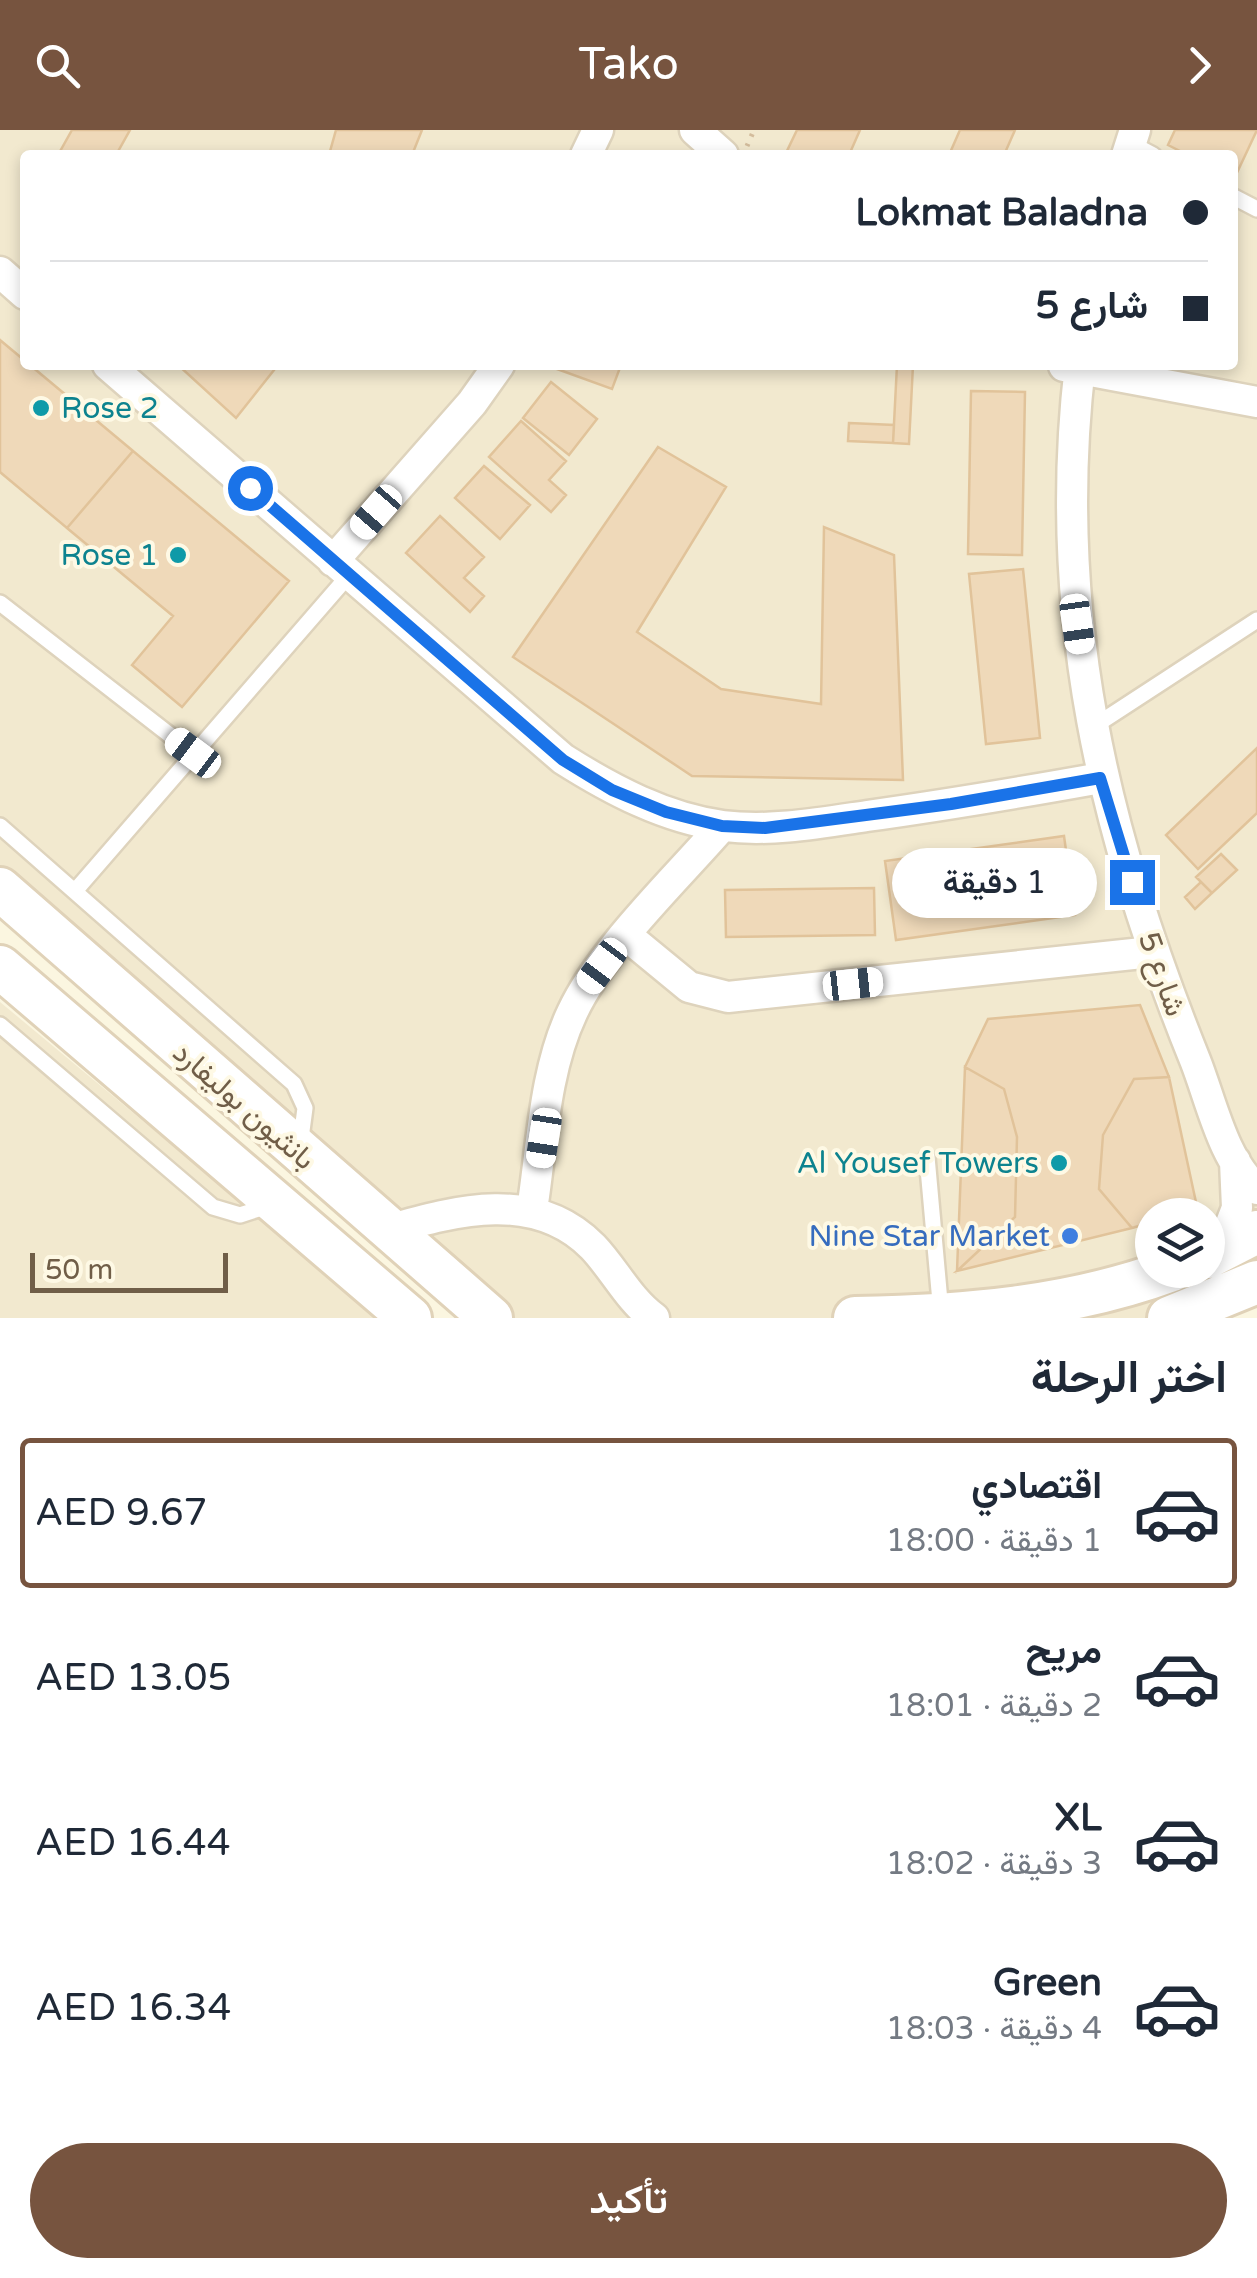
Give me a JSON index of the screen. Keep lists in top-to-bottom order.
{
  "streets": {
    "street": ["شارع 5", "بانثيون بوليفارد"]
  },
  "places": [
    "Rose 2",
    "Rose 1",
    "Al Yousef Towers",
    "Nine Star Market"
  ],
  "scale_bar": "50 m",
  "page": {
    "header": "Tako",
    "banner": ["Lokmat Baladna", "شارع 5"],
    "bubble": "1 دقيقة",
    "scale": "50 m",
    "heading": "اختر الرحلة",
    "list": [
      {
        "name": "اقتصادي",
        "note": "1 دقيقة · 18:00",
        "value": "AED 9.67"
      },
      {
        "name": "مريح",
        "note": "2 دقيقة · 18:01",
        "value": "AED 13.05"
      },
      {
        "name": "XL",
        "note": "3 دقيقة · 18:02",
        "value": "AED 16.44"
      },
      {
        "name": "Green",
        "note": "4 دقيقة · 18:03",
        "value": "AED 16.34"
      }
    ],
    "buttons": "تأكيد"
  }
}
